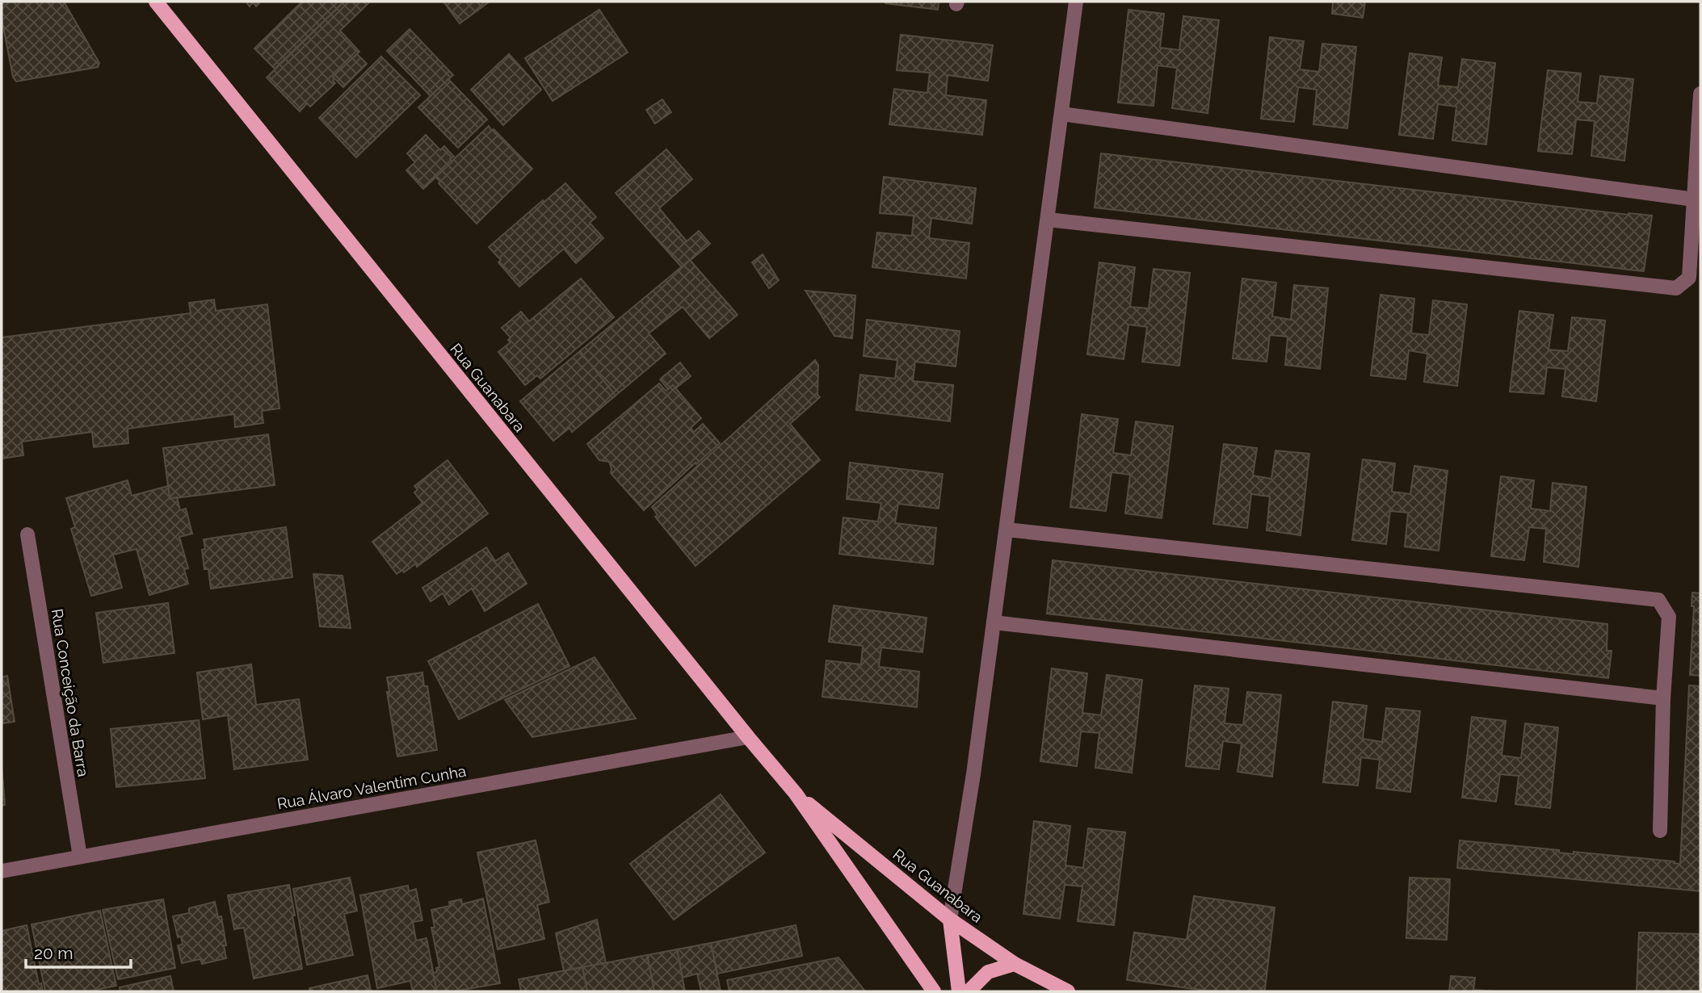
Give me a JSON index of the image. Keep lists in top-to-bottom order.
{
  "streets": {
    "main road": ["Rua Guanabara"],
    "street": ["Rua Conceição da Barra", "Rua Álvaro Valentim Cunha"]
  },
  "crossings": [
    ["Rua Guanabara", "Rua Álvaro Valentim Cunha"],
    ["Rua Conceição da Barra", "Rua Álvaro Valentim Cunha"]
  ],
  "scale_bar": "20 m"
}
